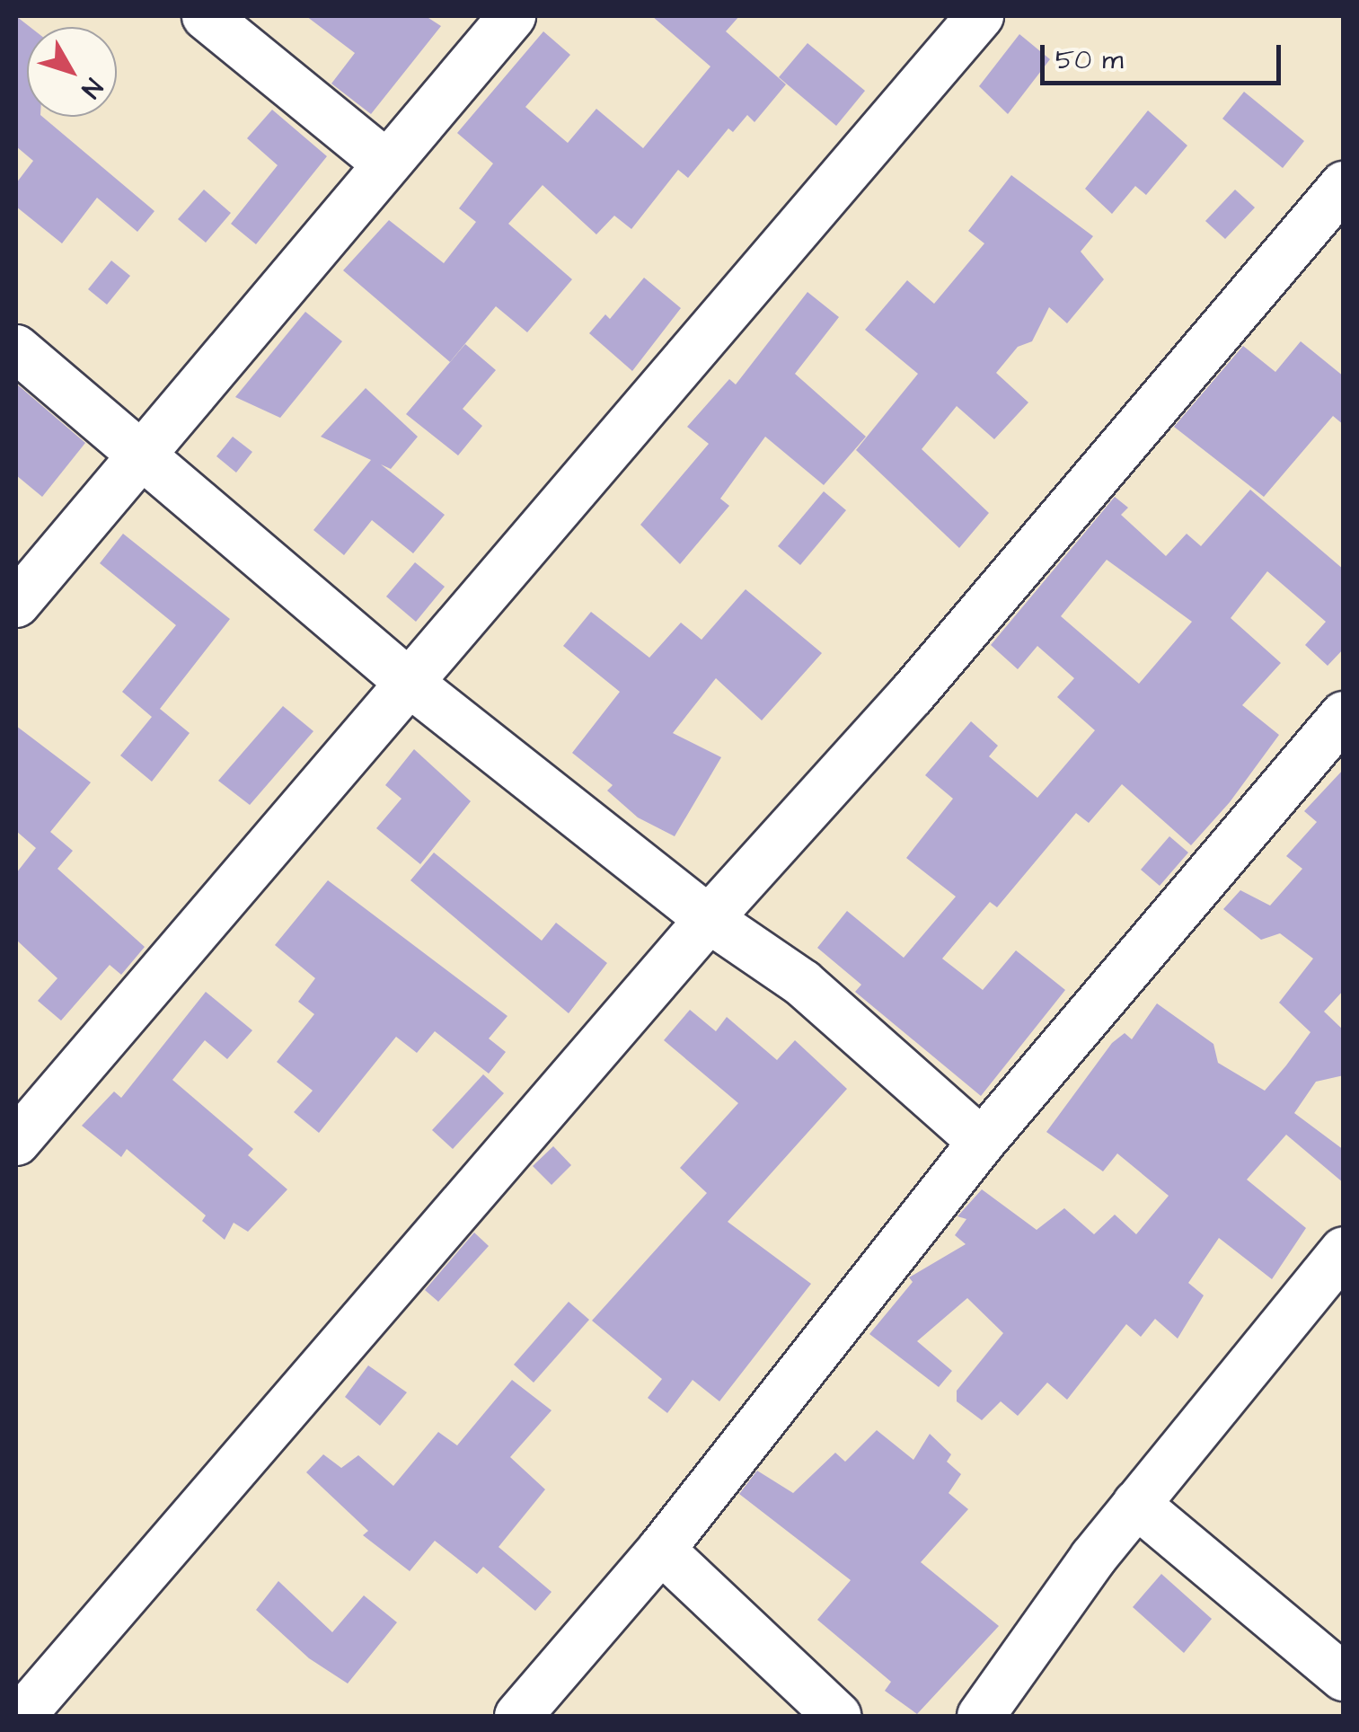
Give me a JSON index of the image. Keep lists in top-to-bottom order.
{
  "scale_bar": "50 m",
  "north": "bottom right"
}
